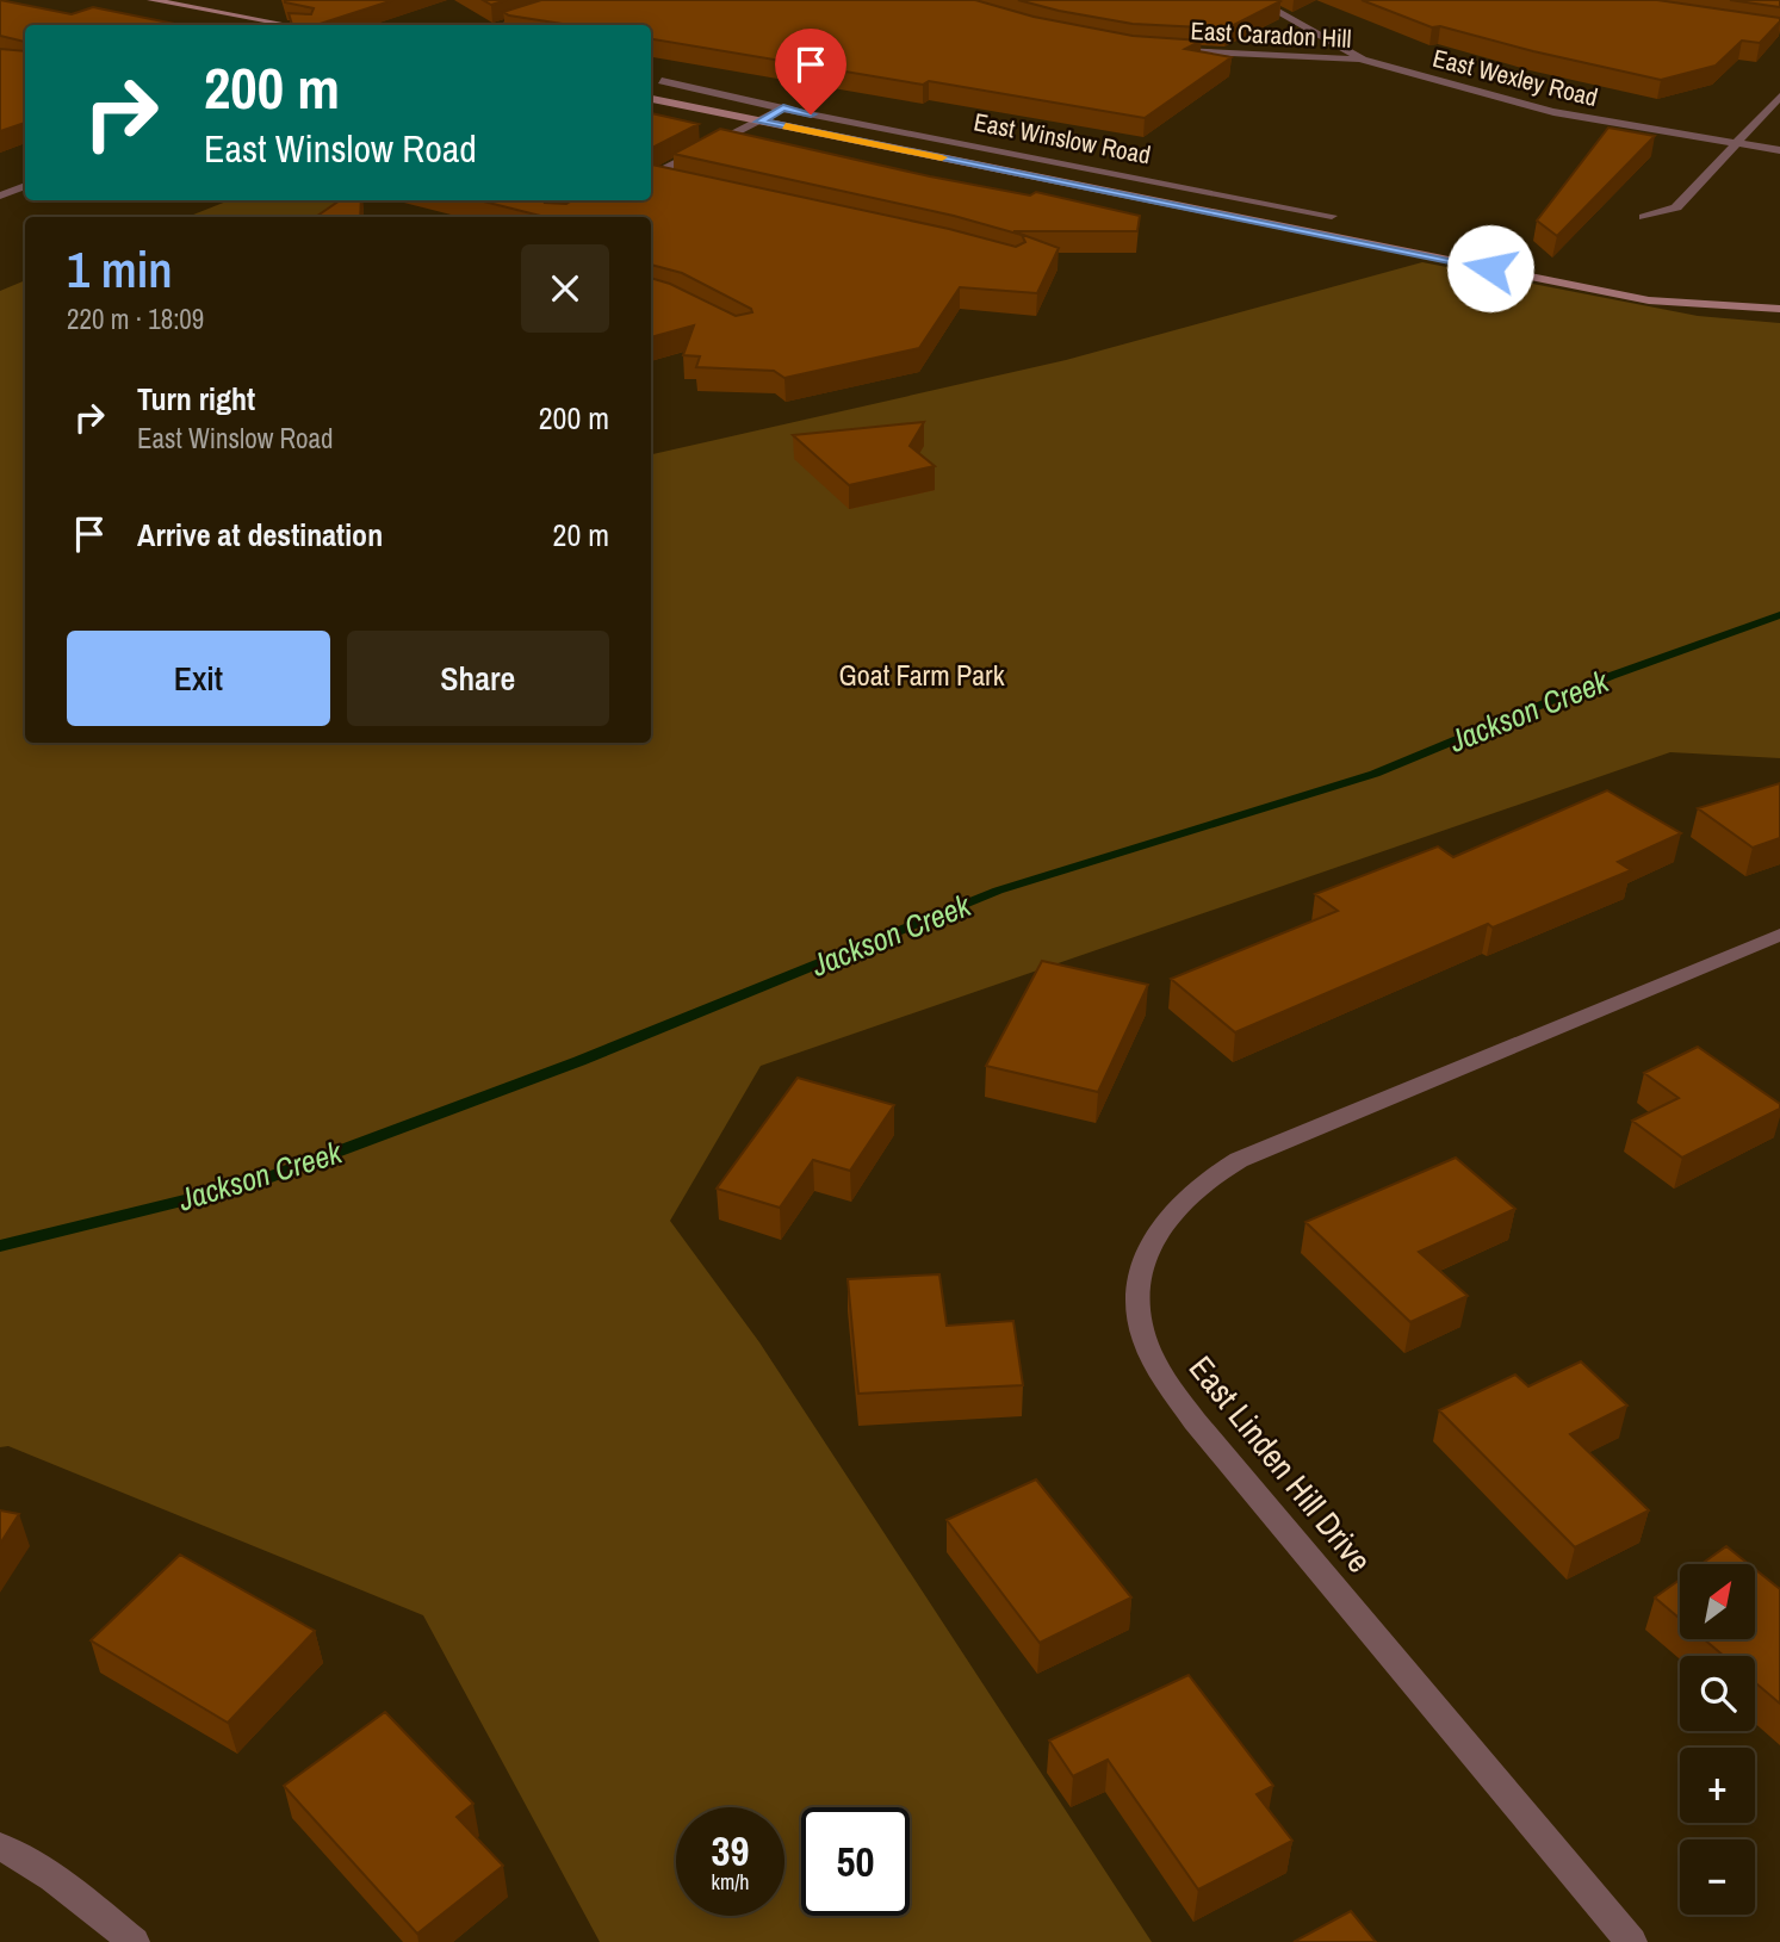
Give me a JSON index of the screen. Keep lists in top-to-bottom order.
{
  "streets": {
    "main road": ["East Winslow Road"],
    "street": ["East Caradon Hill", "East Wexley Road", "East Linden Hill Drive"]
  },
  "crossings": [
    ["East Caradon Hill", "East Wexley Road"]
  ],
  "water": ["Jackson Creek"],
  "parks": ["Goat Farm Park"],
  "north": "top right",
  "page": {
    "turn": ["200 m", "East Winslow Road"],
    "heading": ["1 min", "220 m · 18:09"],
    "list": [
      {
        "name": "Turn right",
        "note": "East Winslow Road",
        "value": "200 m"
      },
      {
        "name": "Arrive at destination",
        "value": "20 m"
      }
    ],
    "buttons": ["Exit", "Share"],
    "map_buttons": ["+", "−"],
    "speed": "39 km/h",
    "limit": "50"
  }
}
